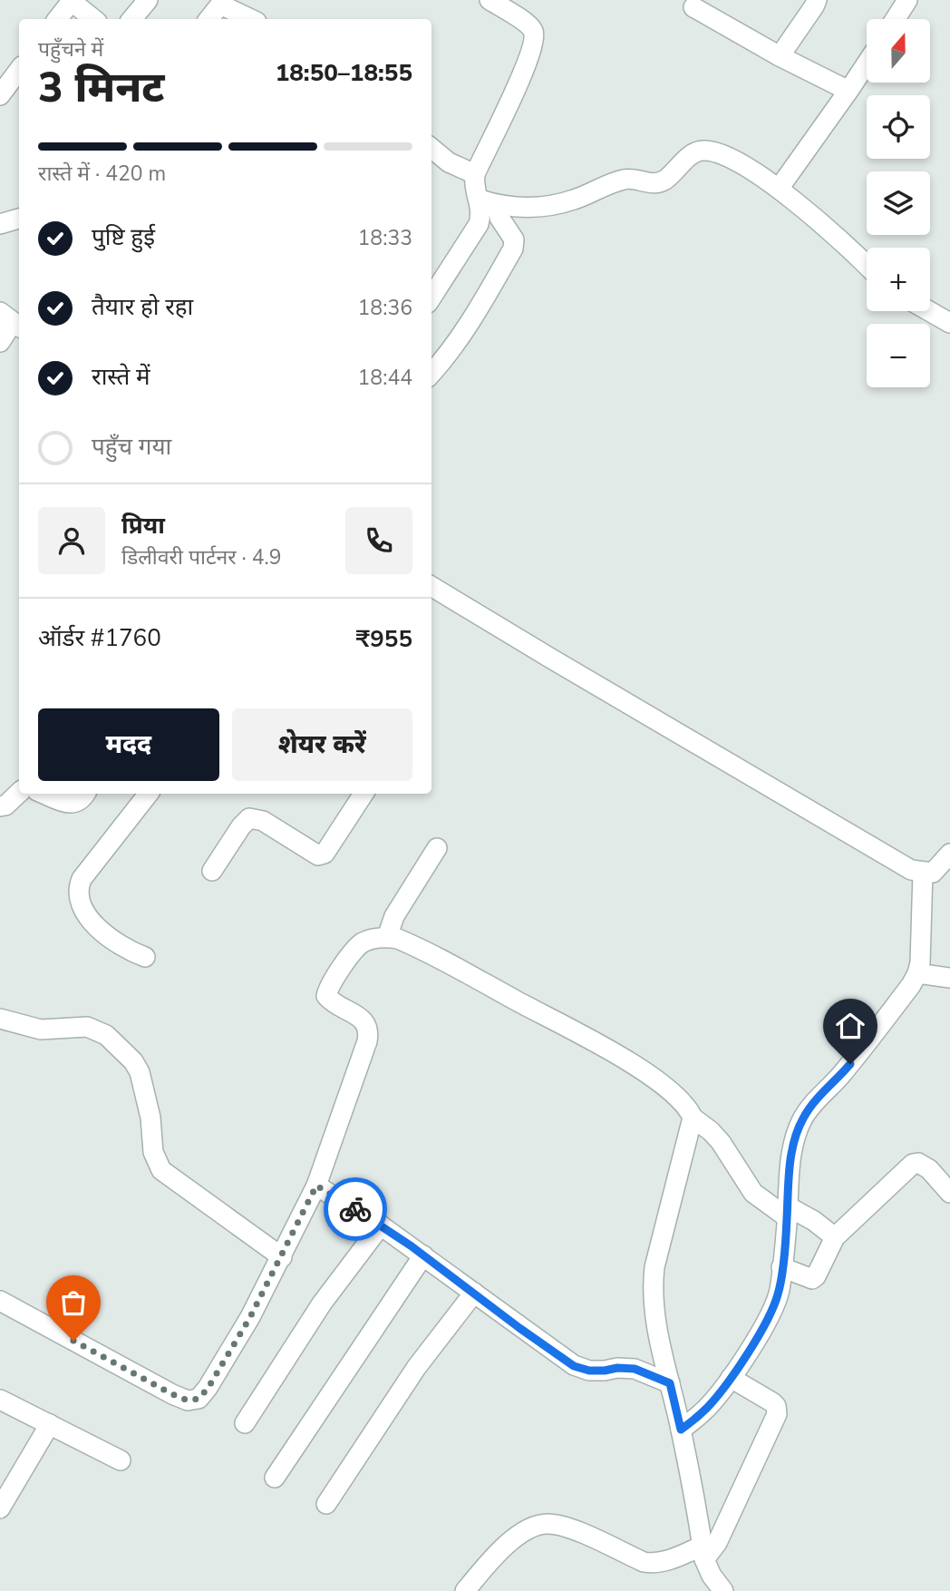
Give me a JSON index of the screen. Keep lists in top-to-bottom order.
{
  "north": "top",
  "page": {
    "map_buttons": ["+", "−"],
    "heading": ["3 मिनट", "पहुँचने में", "18:50–18:55"],
    "panel": [
      "प्रिया",
      "डिलीवरी पार्टनर · 4.9",
      "ऑर्डर #1760",
      "₹955"
    ],
    "bar": "रास्ते में · 420 m",
    "list": [
      ["पुष्टि हुई", "18:33"],
      ["तैयार हो रहा", "18:36"],
      ["रास्ते में", "18:44"],
      "पहुँच गया"
    ],
    "buttons": ["मदद", "शेयर करें"]
  }
}
